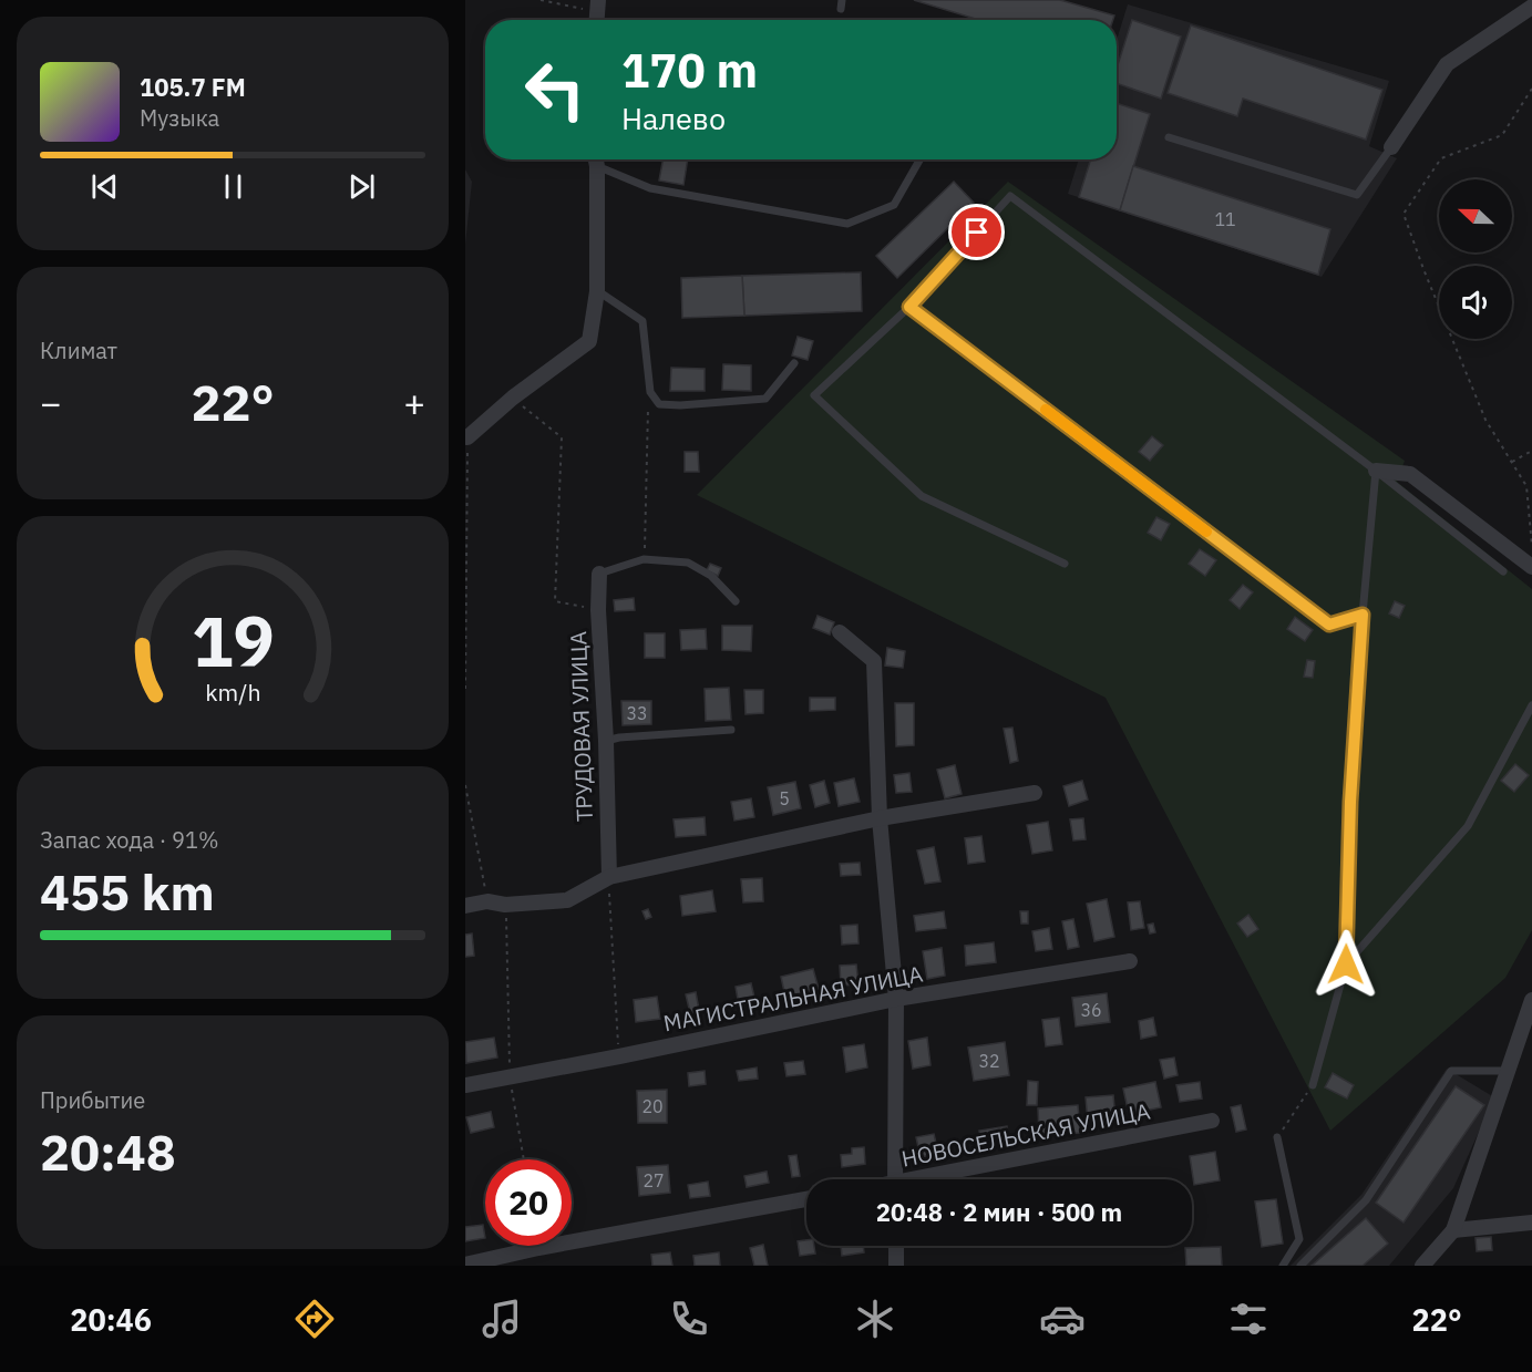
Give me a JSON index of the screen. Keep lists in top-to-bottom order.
{
  "streets": {
    "street": ["ТРУДОВАЯ УЛИЦА", "МАГИСТРАЛЬНАЯ УЛИЦА", "НОВОСЕЛЬСКАЯ УЛИЦА"]
  },
  "house_numbers": [
    "11",
    "33",
    "5",
    "36",
    "32",
    "20",
    "27"
  ],
  "north": "left",
  "page": {
    "turn": ["170 m", "Налево"],
    "song": ["105.7 FM", "Музыка"],
    "tile": [
      "Климат",
      ["Запас хода · 91%", "455 km"],
      ["Прибытие", "20:48"]
    ],
    "heat": ["−", "22°", "+"],
    "limit": "20",
    "trip": "20:48 · 2 мин · 500 m",
    "tabs": ["20:46", "22°"],
    "gauge": ["19", "km/h"]
  }
}
